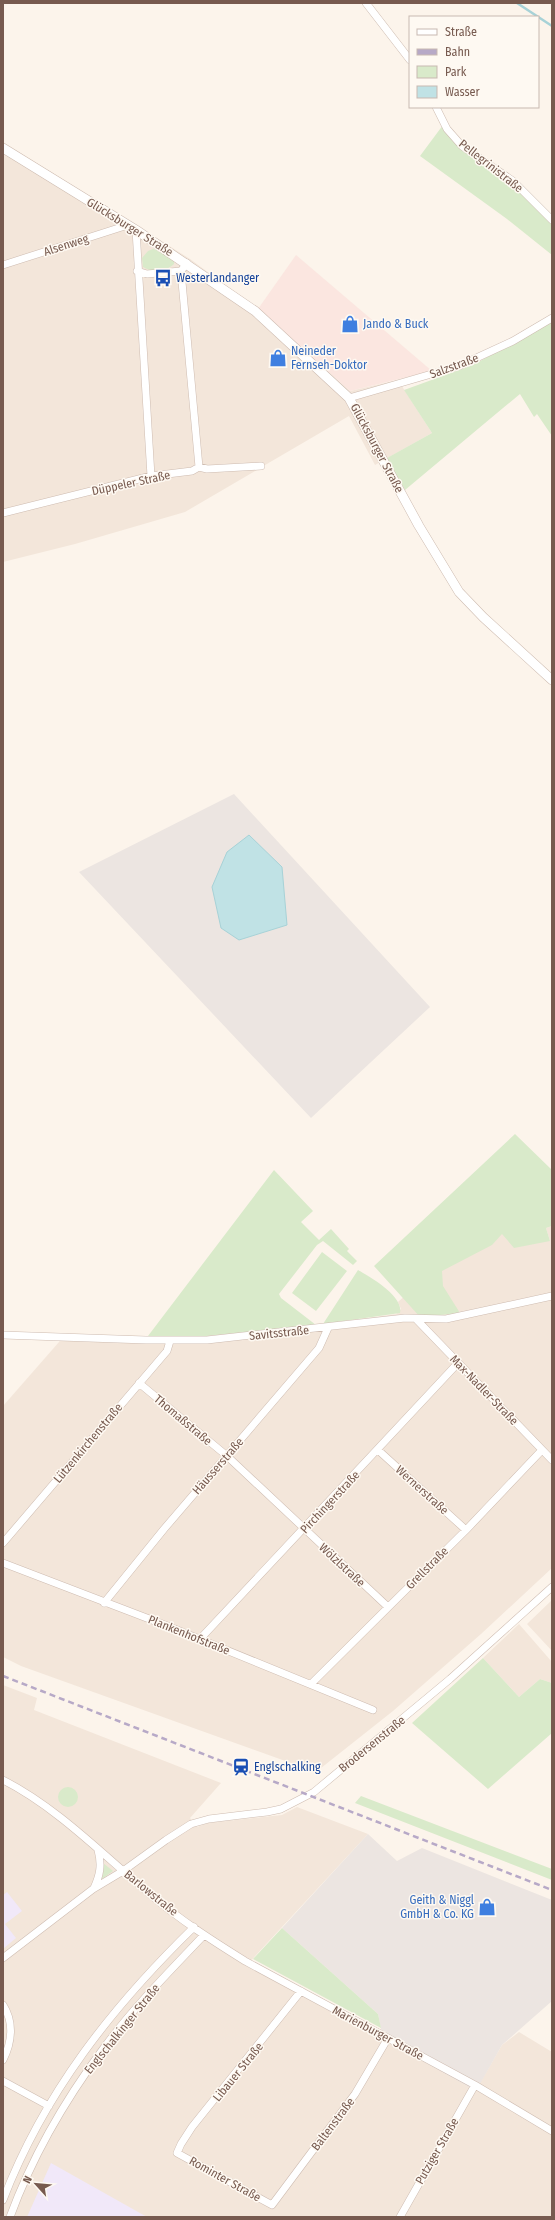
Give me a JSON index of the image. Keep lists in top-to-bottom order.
{
  "streets": {
    "street": [
      "Pellegrinistraße",
      "Glücksburger Straße",
      "Alsenweg",
      "Salzstraße",
      "Düppeler Straße",
      "Savitsstraße",
      "Max-Nadler-Straße",
      "Thomaßstraße",
      "Lützenkirchenstraße",
      "Häusserstraße",
      "Wernerstraße",
      "Pirchingerstraße",
      "Wölzlstraße",
      "Grellstraße",
      "Plankenhofstraße",
      "Brodersenstraße",
      "Barlowstraße",
      "Englschalkinger Straße",
      "Marienburger Straße",
      "Libauer Straße",
      "Baltenstraße",
      "Putziger Straße",
      "Rominter Straße"
    ]
  },
  "crossings": [
    ["Glücksburger Straße", "Alsenweg"],
    ["Glücksburger Straße", "Salzstraße"],
    ["Savitsstraße", "Max-Nadler-Straße"],
    ["Savitsstraße", "Lützenkirchenstraße"],
    ["Savitsstraße", "Häusserstraße"],
    ["Max-Nadler-Straße", "Pirchingerstraße"],
    ["Max-Nadler-Straße", "Grellstraße"],
    ["Thomaßstraße", "Lützenkirchenstraße"],
    ["Thomaßstraße", "Häusserstraße"],
    ["Thomaßstraße", "Wölzlstraße"],
    ["Häusserstraße", "Wölzlstraße"],
    ["Häusserstraße", "Plankenhofstraße"],
    ["Wernerstraße", "Pirchingerstraße"],
    ["Wernerstraße", "Grellstraße"],
    ["Pirchingerstraße", "Wölzlstraße"],
    ["Pirchingerstraße", "Plankenhofstraße"],
    ["Wölzlstraße", "Grellstraße"],
    ["Grellstraße", "Plankenhofstraße"],
    ["Brodersenstraße", "Barlowstraße"],
    ["Barlowstraße", "Englschalkinger Straße"],
    ["Barlowstraße", "Marienburger Straße"],
    ["Englschalkinger Straße", "Marienburger Straße"],
    ["Marienburger Straße", "Libauer Straße"],
    ["Marienburger Straße", "Baltenstraße"],
    ["Marienburger Straße", "Putziger Straße"],
    ["Libauer Straße", "Rominter Straße"],
    ["Baltenstraße", "Rominter Straße"]
  ],
  "places": {
    "bus stop": ["Westerlandanger"],
    "shop": ["Jando & Buck", "Neineder Fernseh-Doktor", "Geith & Niggl GmbH & Co. KG"],
    "station": ["Englschalking"]
  },
  "legend": [
    "Straße",
    "Bahn",
    "Park",
    "Wasser"
  ],
  "north": "top left"
}
